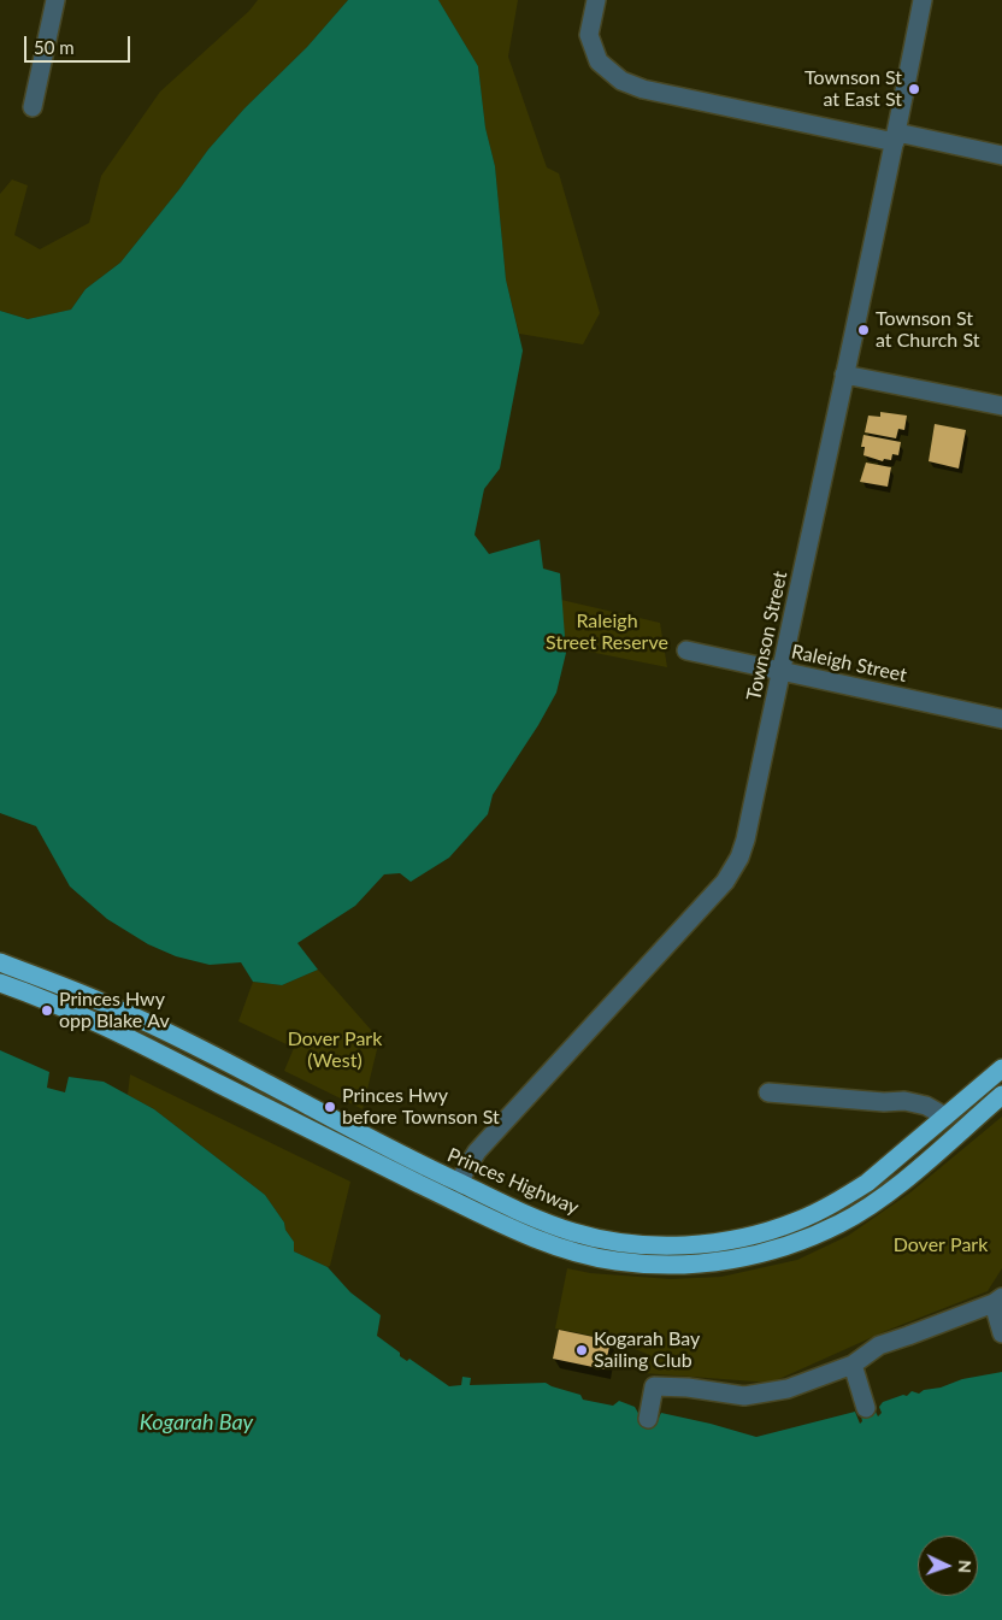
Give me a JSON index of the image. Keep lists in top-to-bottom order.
{
  "streets": {
    "highway": ["Princes Highway"],
    "street": ["Townson Street", "Raleigh Street"]
  },
  "crossings": [
    ["Townson Street", "Raleigh Street"],
    ["Townson Street", "Princes Highway"]
  ],
  "water": ["Kogarah Bay"],
  "parks": ["Raleigh Street Reserve", "Dover Park (West)", "Dover Park"],
  "places": [
    "Townson St at East St",
    "Townson St at Church St",
    "Princes Hwy opp Blake Av",
    "Princes Hwy before Townson St",
    "Kogarah Bay Sailing Club"
  ],
  "scale_bar": "50 m",
  "north": "right"
}
